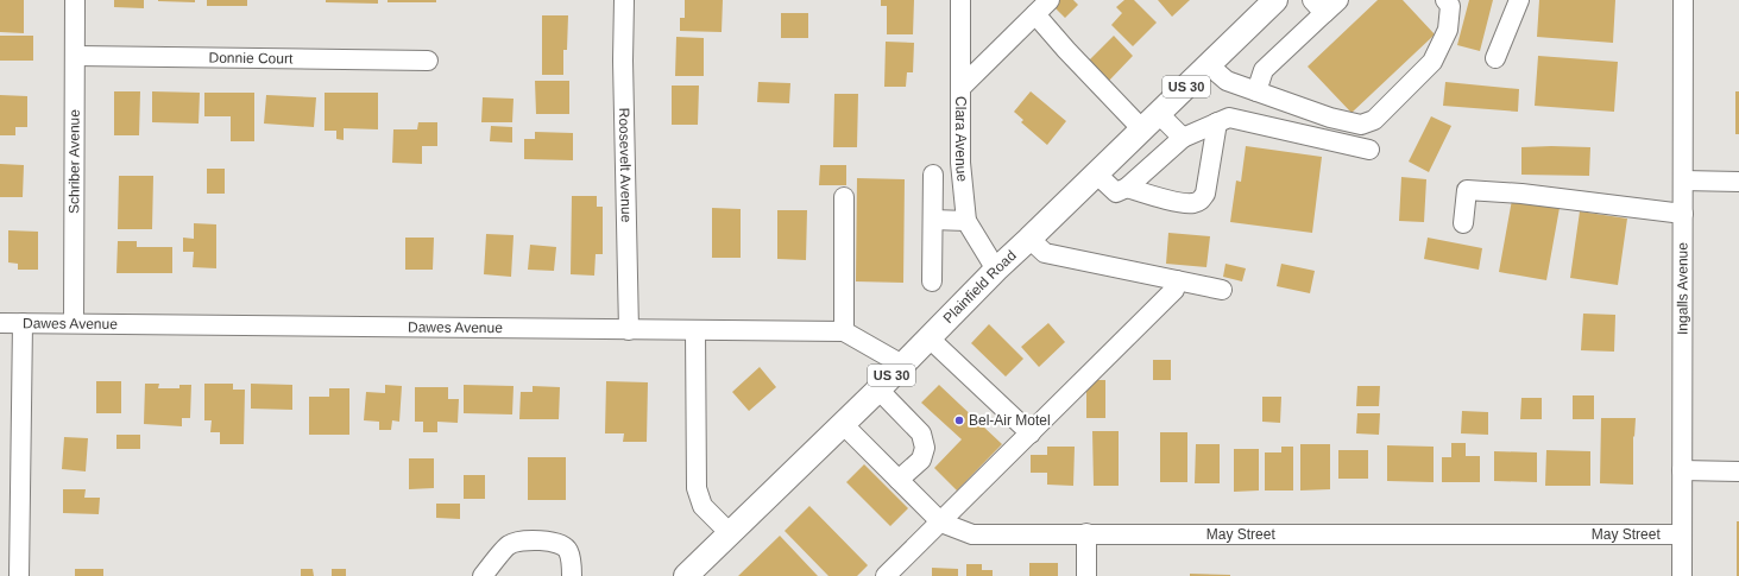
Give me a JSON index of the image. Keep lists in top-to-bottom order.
{
  "streets": {
    "main road": ["US 30", "Plainfield Road"],
    "street": [
      "Donnie Court",
      "Clara Avenue",
      "Schriber Avenue",
      "Roosevelt Avenue",
      "Ingalls Avenue",
      "Dawes Avenue",
      "May Street"
    ]
  },
  "crossings": [
    ["Donnie Court", "Schriber Avenue"],
    ["Clara Avenue", "Plainfield Road"],
    ["Schriber Avenue", "Dawes Avenue"],
    ["Roosevelt Avenue", "Dawes Avenue"],
    ["Plainfield Road", "May Street"],
    ["Ingalls Avenue", "May Street"]
  ],
  "places": ["Bel-Air Motel"]
}
